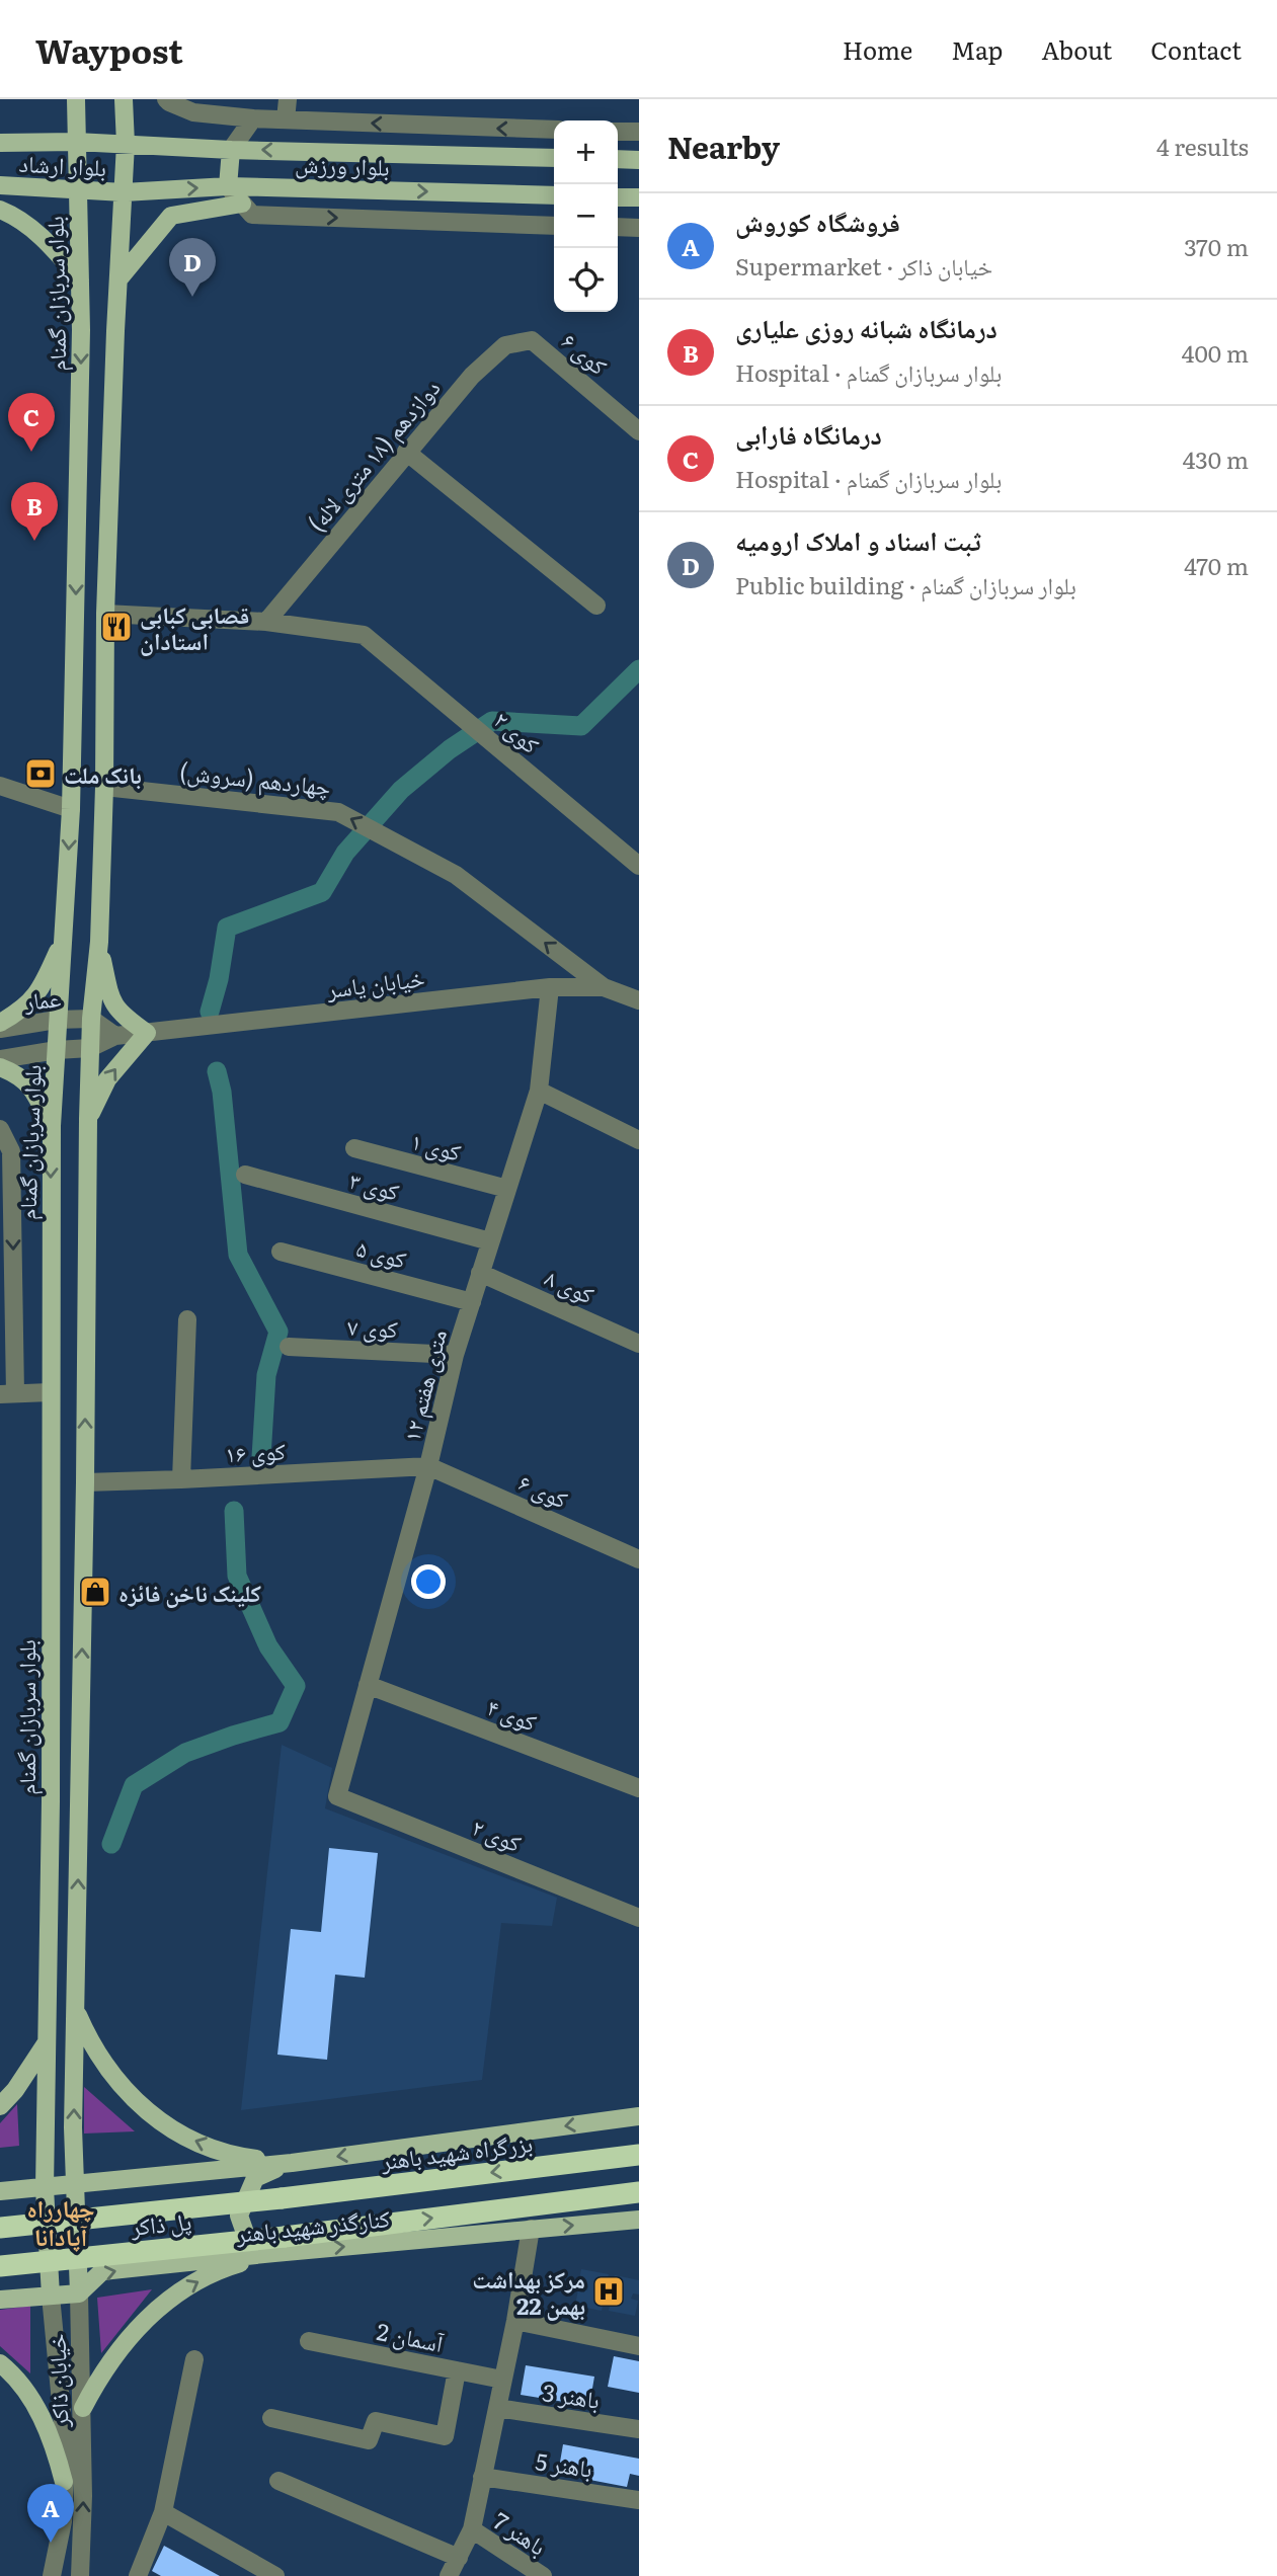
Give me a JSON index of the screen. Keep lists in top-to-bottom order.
{
  "streets": {
    "highway": ["بزرگراه شهید باهنر", "پل ذاکر"],
    "main road": [
      "بلوار ارشاد",
      "بلوار ورزش",
      "بلوار سربازان گمنام",
      "کنارگذر شهید باهنر",
      "خیابان ذاکر"
    ],
    "street": [
      "کوی ۶",
      "دوازدهم (۱۸ متری لاله)",
      "کوی ۲",
      "چهاردهم (سروش)",
      "خیابان یاسر",
      "عمار",
      "کوی ۱",
      "کوی ۳",
      "کوی ۵",
      "کوی ۸",
      "کوی ۷",
      "۱۲ متری هفتم",
      "کوی ۱۶",
      "کوی ۴",
      "آسمان 2",
      "باهنر 3",
      "باهنر 5",
      "باهنر 7"
    ]
  },
  "crossings": [
    ["بلوار ارشاد", "بلوار ورزش"],
    ["بلوار ارشاد", "بلوار سربازان گمنام"],
    ["بلوار سربازان گمنام", "عمار"],
    ["بلوار سربازان گمنام", "خیابان ذاکر"],
    ["کوی ۶", "دوازدهم (۱۸ متری لاله)"],
    ["کوی ۶", "۱۲ متری هفتم"],
    ["کوی ۶", "کوی ۱۶"],
    ["دوازدهم (۱۸ متری لاله)", "کوی ۲"],
    ["کوی ۲", "۱۲ متری هفتم"],
    ["چهاردهم (سروش)", "خیابان یاسر"],
    ["خیابان یاسر", "۱۲ متری هفتم"],
    ["کوی ۱", "۱۲ متری هفتم"],
    ["کوی ۳", "۱۲ متری هفتم"],
    ["کوی ۵", "۱۲ متری هفتم"],
    ["کوی ۸", "۱۲ متری هفتم"],
    ["کوی ۷", "۱۲ متری هفتم"],
    ["۱۲ متری هفتم", "کوی ۱۶"],
    ["۱۲ متری هفتم", "کوی ۴"],
    ["بزرگراه شهید باهنر", "پل ذاکر"],
    ["پل ذاکر", "کنارگذر شهید باهنر"],
    ["کنارگذر شهید باهنر", "خیابان ذاکر"]
  ],
  "one_way": ["چهاردهم (سروش)"],
  "districts": ["چهارراه آپادانا"],
  "places": {
    "restaurant": ["قصابی کبابی استادان"],
    "bank": ["بانک ملت"],
    "shop": ["کلینک ناخن فائزه"],
    "hospital": ["مرکز بهداشت 22 بهمن"]
  },
  "page": {
    "header": "Waypost",
    "nav": [
      "Home",
      "Map",
      "About",
      "Contact"
    ],
    "heading": ["Nearby", "4 results"],
    "map_buttons": ["+", "−"],
    "list": [
      {
        "mark": "A",
        "name": "فروشگاه کوروش",
        "note": "Supermarket · خیابان ذاکر",
        "value": "370 m"
      },
      {
        "mark": "B",
        "name": "درمانگاه شبانه روزی علیاری",
        "note": "Hospital · بلوار سربازان گمنام",
        "value": "400 m"
      },
      {
        "mark": "C",
        "name": "درمانگاه فارابی",
        "note": "Hospital · بلوار سربازان گمنام",
        "value": "430 m"
      },
      {
        "mark": "D",
        "name": "ثبت اسناد و املاک ارومیه",
        "note": "Public building · بلوار سربازان گمنام",
        "value": "470 m"
      }
    ],
    "pins": [
      "D",
      "C",
      "B",
      "A"
    ]
  }
}
